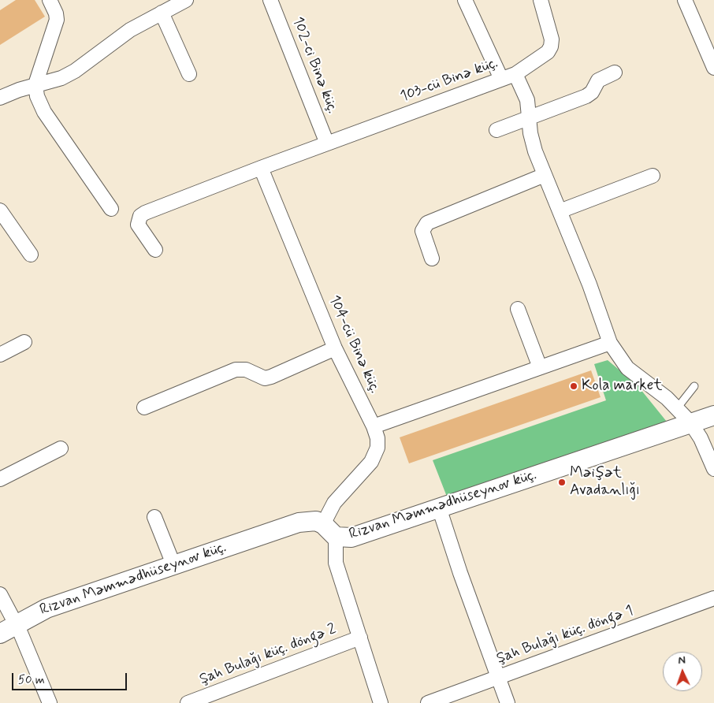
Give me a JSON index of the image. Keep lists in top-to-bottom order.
{
  "streets": {
    "street": [
      "102-ci Binə küç.",
      "103-cü Binə küç.",
      "104-cü Binə küç.",
      "Rizvan Məmmədhüseynov küç.",
      "Şah Bulağı küç. döngə 1",
      "Şah Bulağı küç. döngə 2"
    ]
  },
  "crossings": [
    ["102-ci Binə küç.", "103-cü Binə küç."],
    ["103-cü Binə küç.", "104-cü Binə küç."],
    ["103-cü Binə küç.", "Rizvan Məmmədhüseynov küç."],
    ["104-cü Binə küç.", "Rizvan Məmmədhüseynov küç."],
    ["104-cü Binə küç.", "Şah Bulağı küç. döngə 2"]
  ],
  "places": ["Kola market", "Məişət Avadanlığı"],
  "scale_bar": "50 m",
  "north": "top"
}
